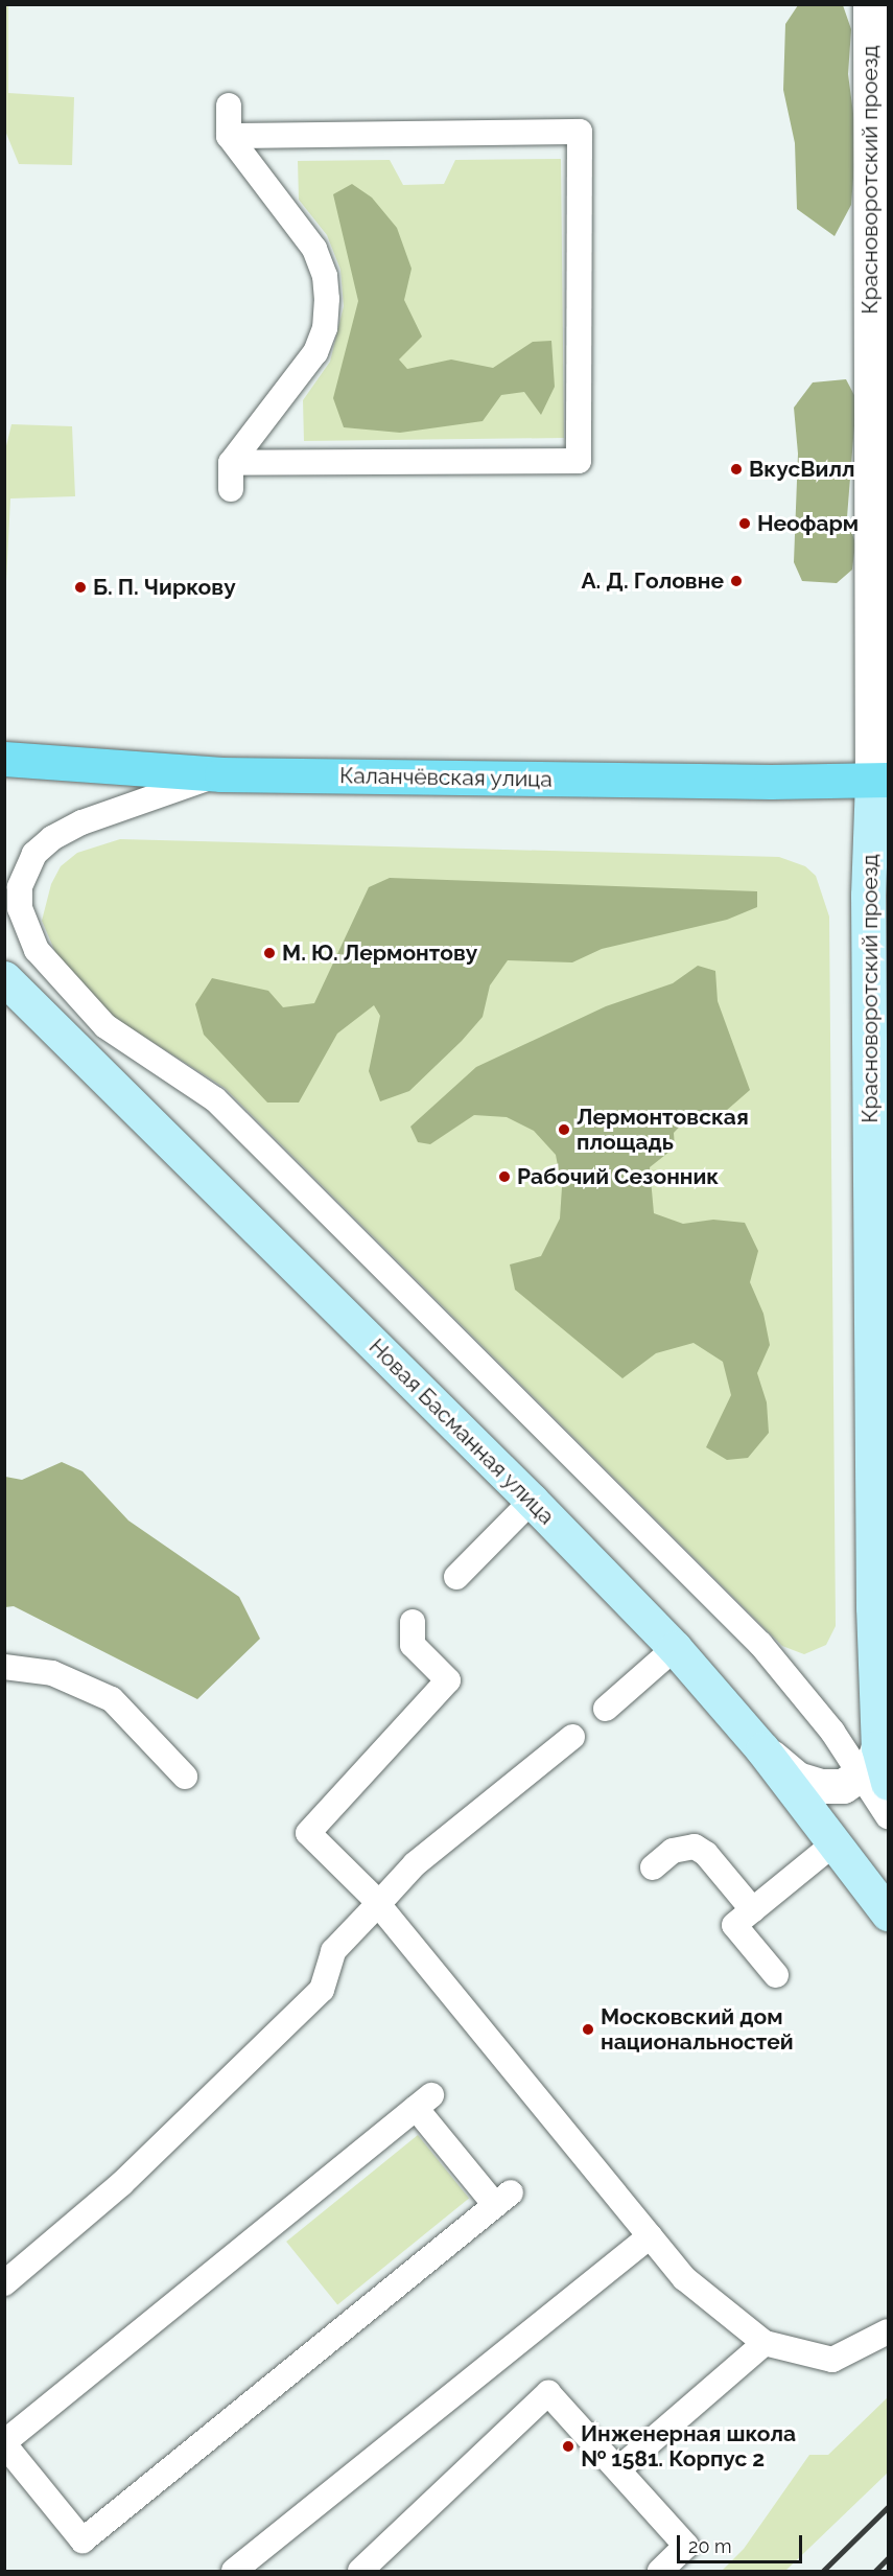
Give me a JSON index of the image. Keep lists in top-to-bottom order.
{
  "streets": {
    "main road": ["Красноворотский проезд", "Каланчёвская улица", "Новая Басманная улица"]
  },
  "crossings": [
    ["Красноворотский проезд", "Каланчёвская улица"]
  ],
  "places": [
    "ВкусВилл",
    "Неофарм",
    "А. Д. Головне",
    "Б. П. Чиркову",
    "М. Ю. Лермонтову",
    "Лермонтовская площадь",
    "Рабочий Сезонник",
    "Московский дом национальностей",
    "Инженерная школа № 1581. Корпус 2"
  ],
  "scale_bar": "20 m"
}
